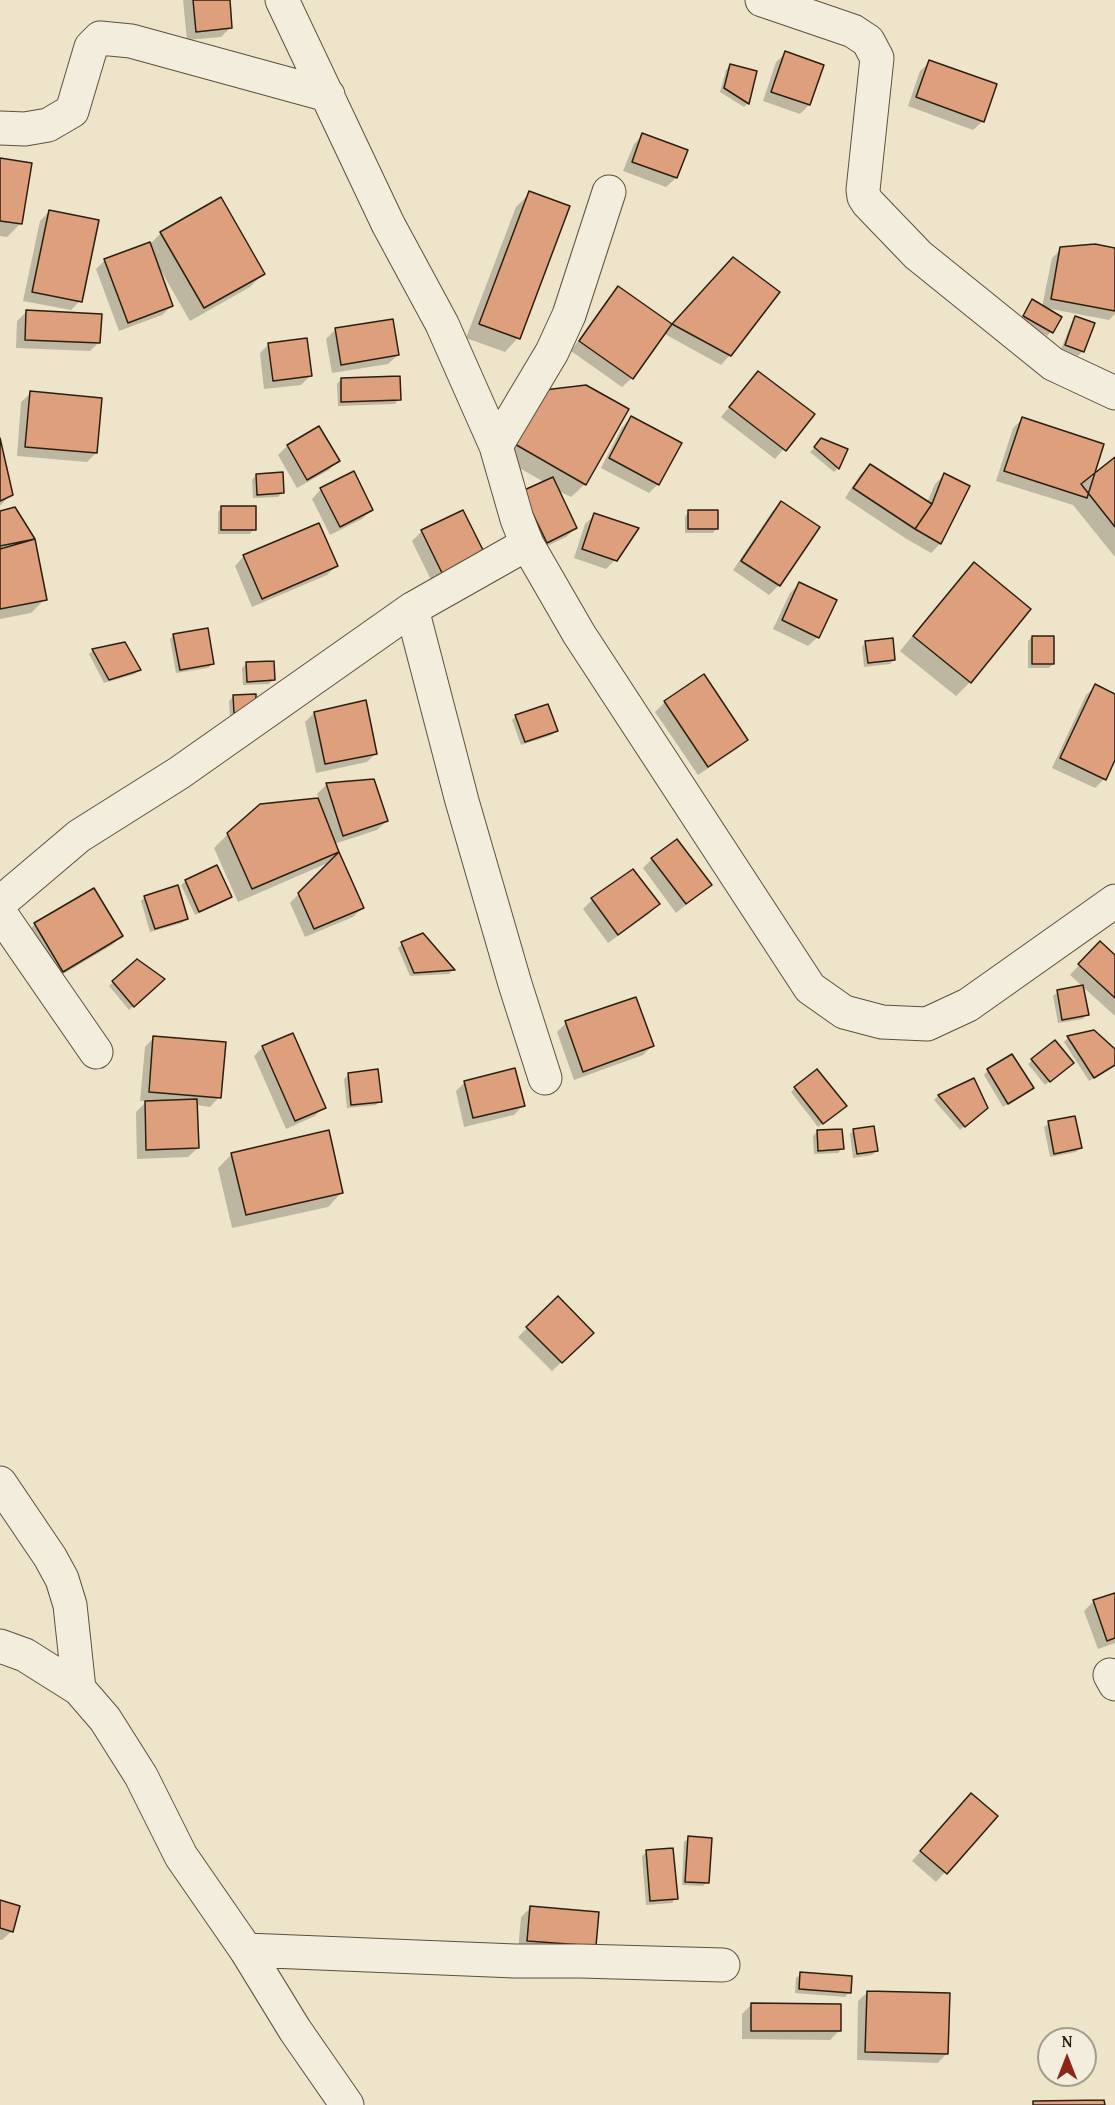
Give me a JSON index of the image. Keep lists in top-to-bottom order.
{
  "north": "top"
}
